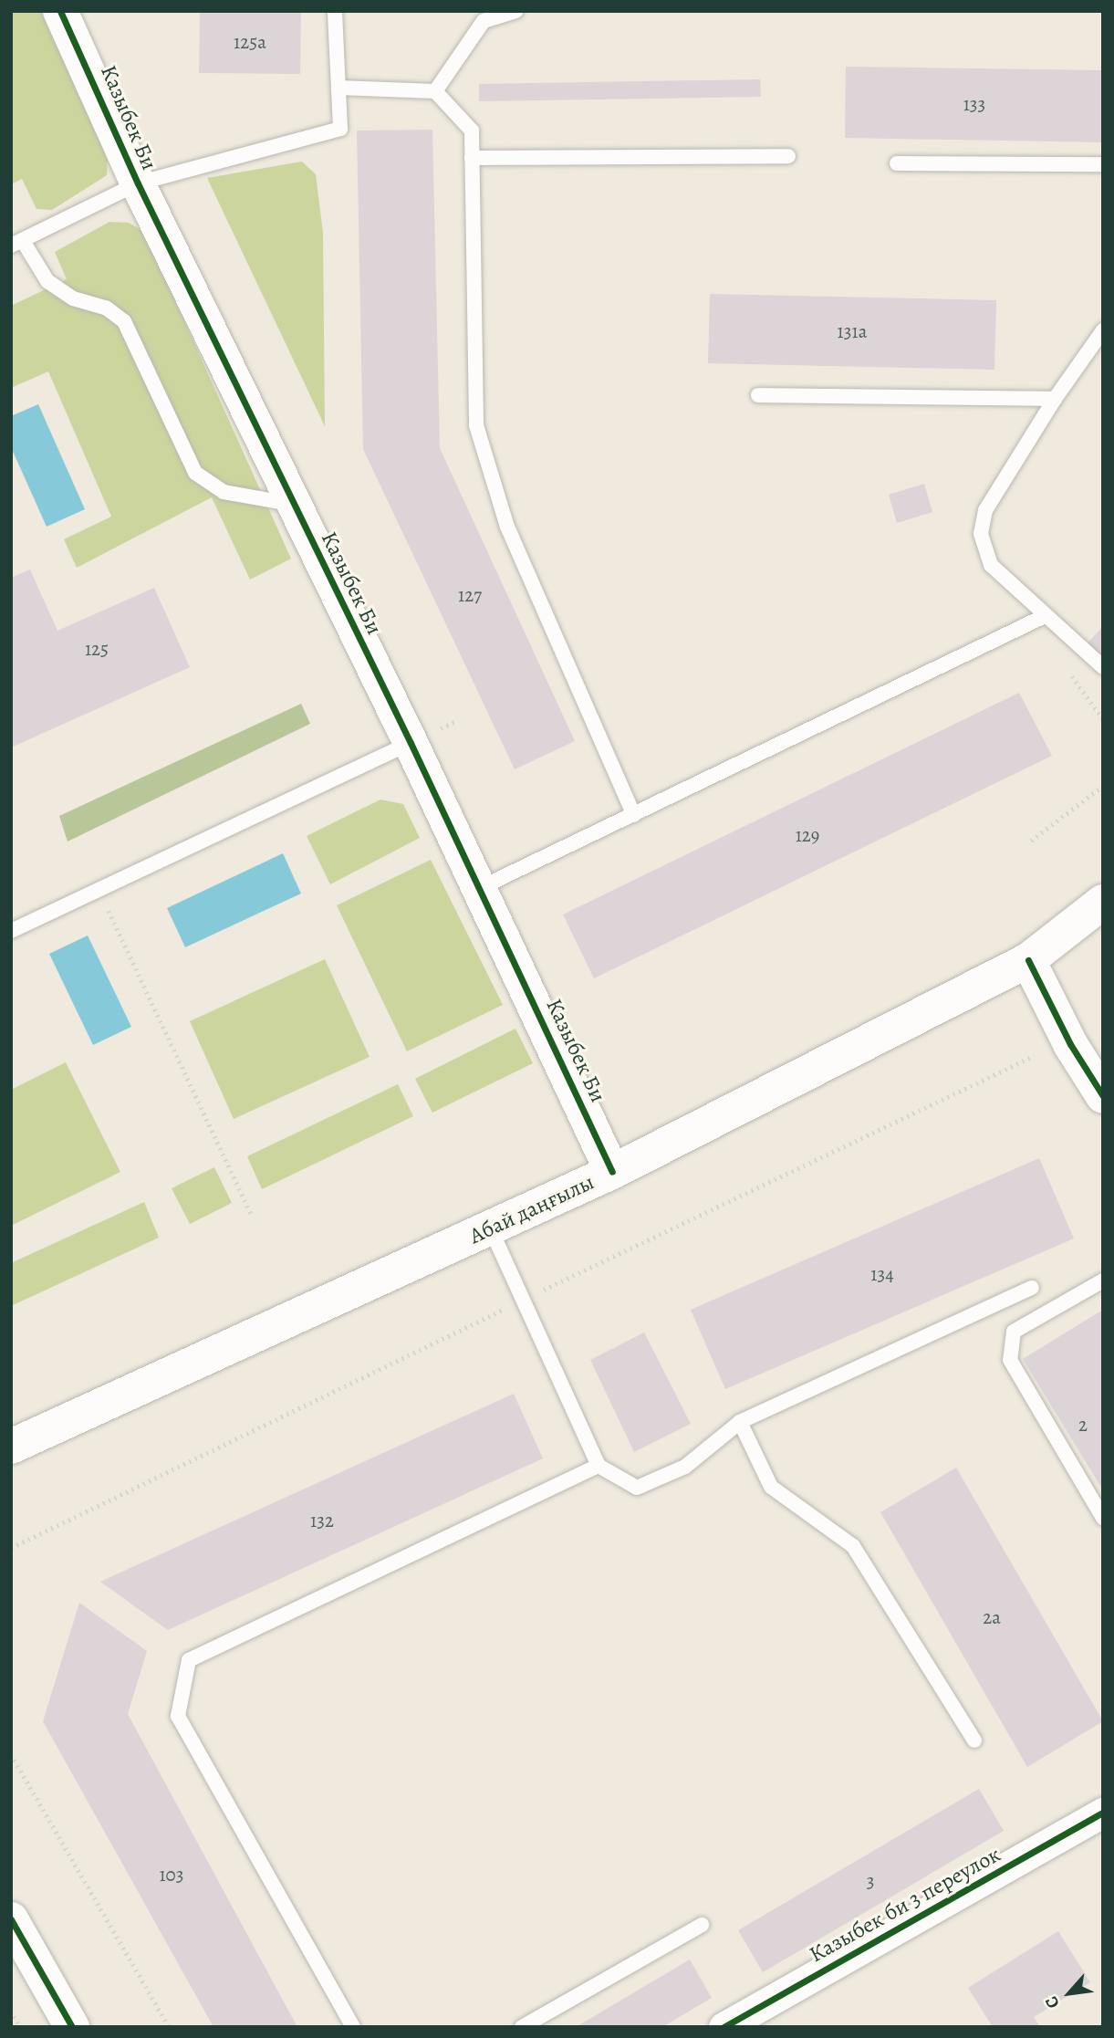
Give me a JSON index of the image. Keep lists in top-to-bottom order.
{
  "streets": {
    "street": ["Казыбек Би", "Абай даңғылы", "Казыбек би 3 переулок"]
  },
  "crossings": [
    ["Казыбек Би", "Абай даңғылы"]
  ],
  "house_numbers": [
    "125а",
    "133",
    "131а",
    "127",
    "125",
    "129",
    "134",
    "2",
    "132",
    "2а",
    "103",
    "3"
  ],
  "north": "bottom left"
}
